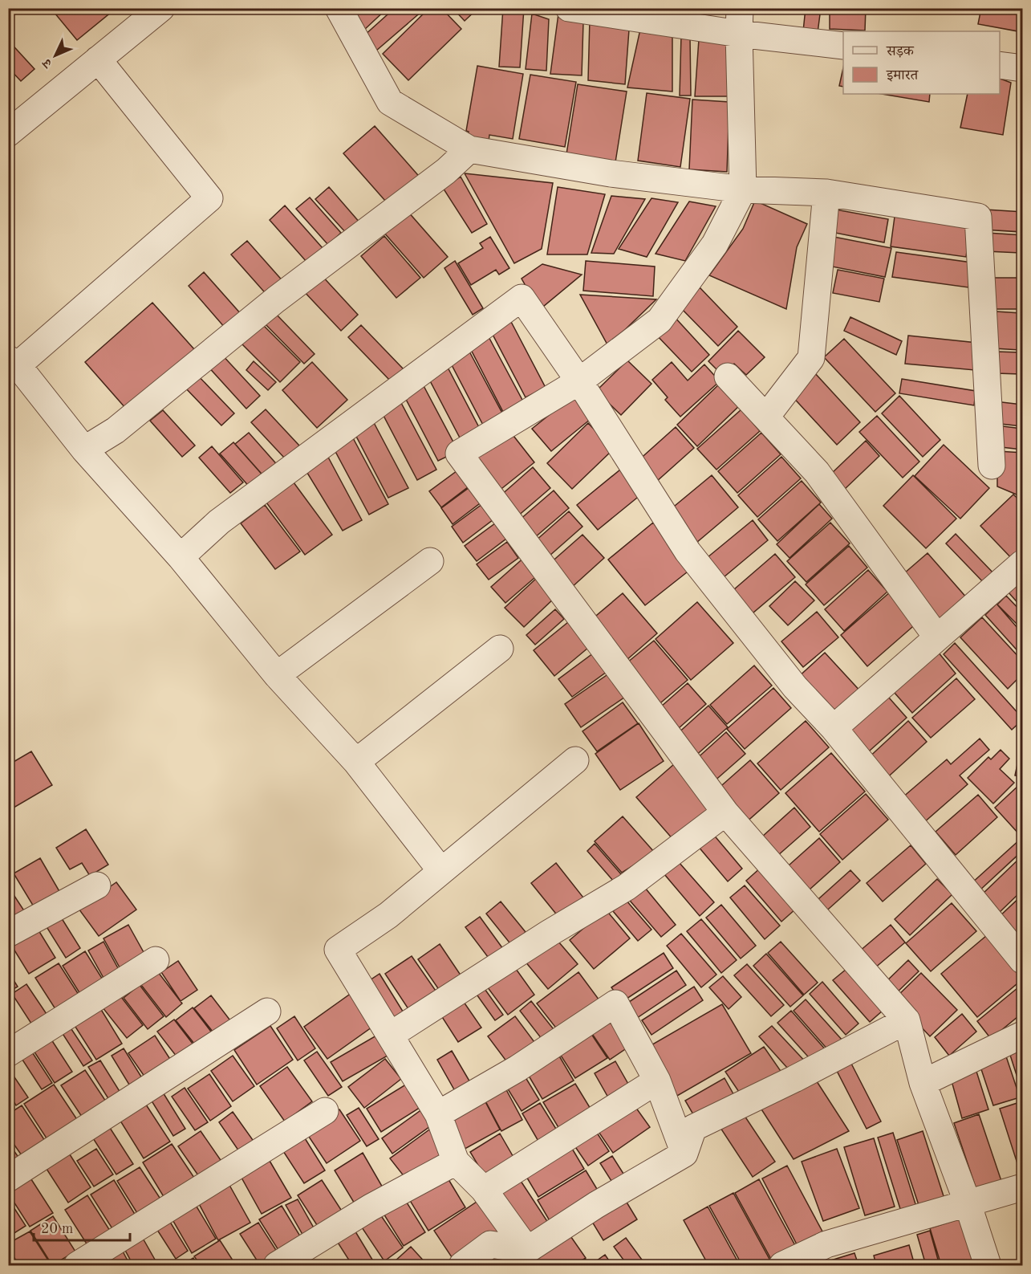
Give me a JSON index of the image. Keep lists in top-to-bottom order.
{
  "legend": ["सड़क", "इमारत"],
  "scale_bar": "20 m",
  "north": "bottom left"
}
